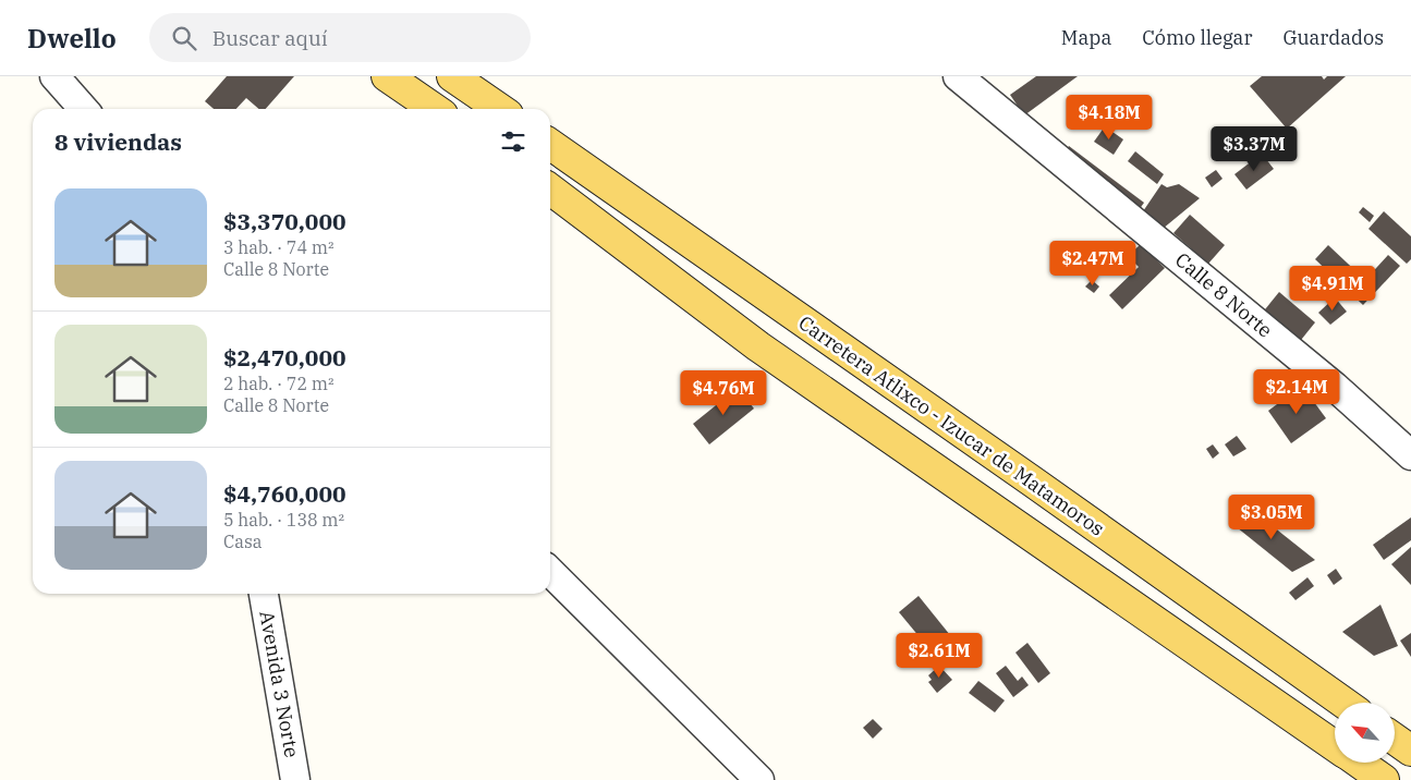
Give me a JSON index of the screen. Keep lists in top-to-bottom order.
{
  "streets": {
    "main road": ["Carretera Atlixco - Izucar de Matamoros"],
    "street": ["Calle 8 Norte", "Avenida 3 Norte"]
  },
  "north": "top left",
  "page": {
    "header": "Dwello",
    "search": "Buscar aquí",
    "nav": ["Mapa", "Cómo llegar", "Guardados"],
    "price": [
      "$4.18M",
      "$3.37M",
      "$2.47M",
      "$4.91M",
      "$2.14M",
      "$4.76M",
      "$3.05M",
      "$2.61M"
    ],
    "heading": "8 viviendas",
    "list": [
      {
        "name": "$3,370,000",
        "note": "3 hab. · 74 m² · Calle 8 Norte"
      },
      {
        "name": "$2,470,000",
        "note": "2 hab. · 72 m² · Calle 8 Norte"
      },
      {
        "name": "$4,760,000",
        "note": "5 hab. · 138 m² · Casa"
      }
    ]
  }
}
